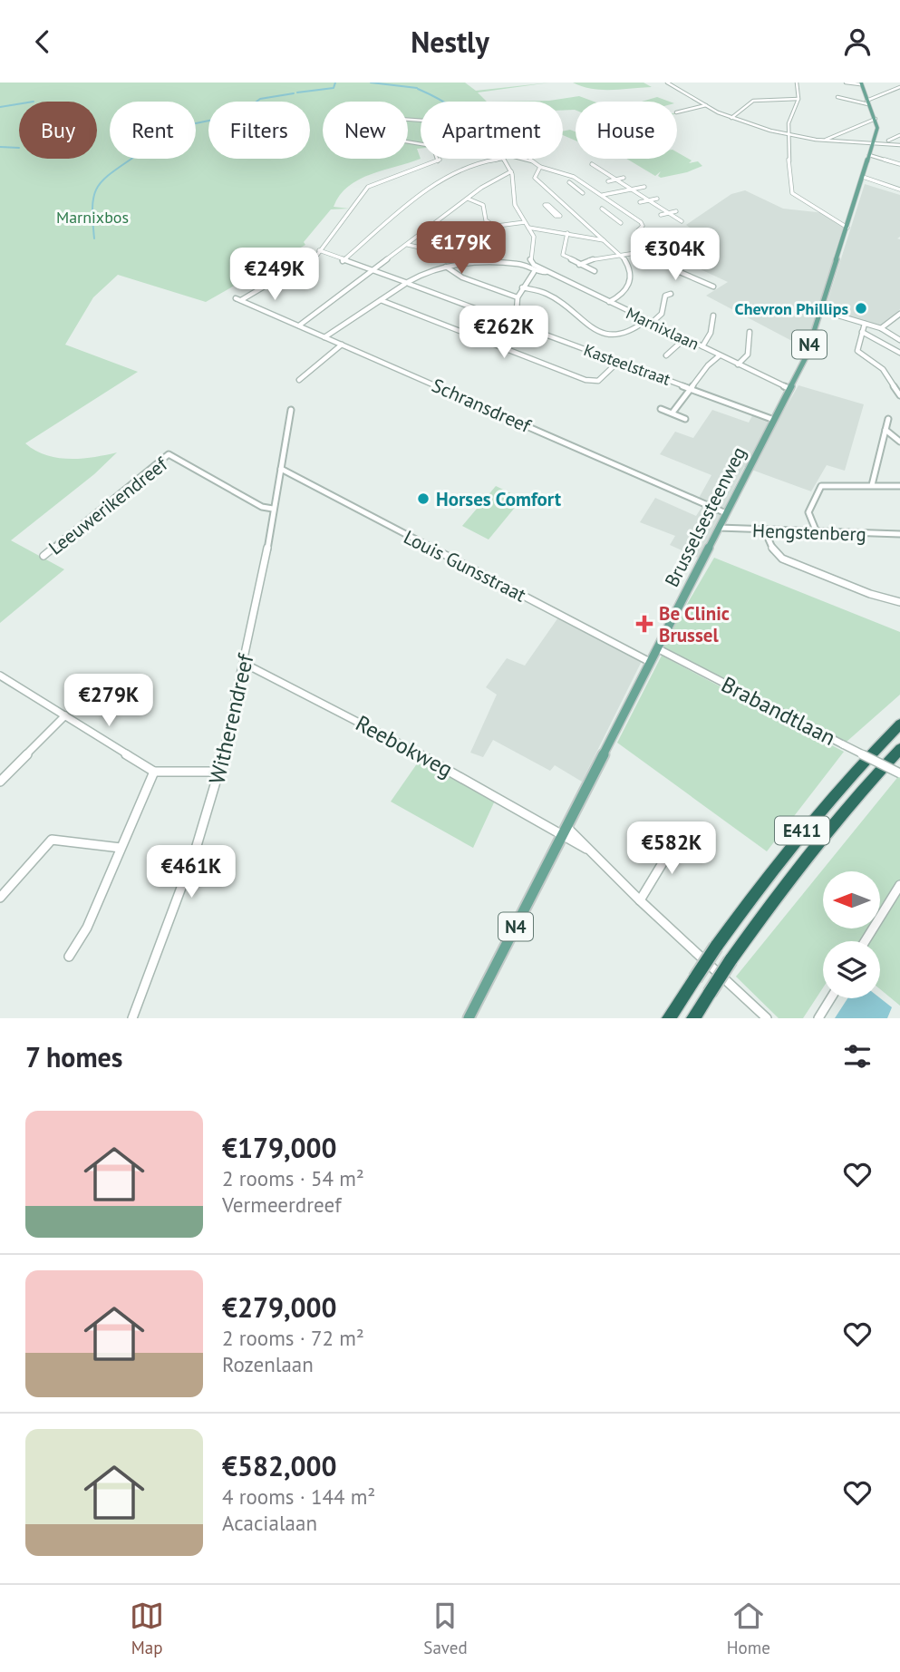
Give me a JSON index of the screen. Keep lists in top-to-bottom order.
{
  "streets": {
    "highway": ["E411"],
    "main road": ["N4", "Brusselsesteenweg"],
    "street": [
      "Marnixlaan",
      "Kasteelstraat",
      "Schransdreef",
      "Leeuwerikendreef",
      "Hengstenberg",
      "Louis Gunsstraat",
      "Brabandtlaan",
      "Witherendreef",
      "Reebokweg"
    ]
  },
  "crossings": [
    ["Marnixlaan", "Brusselsesteenweg"],
    ["Kasteelstraat", "Brusselsesteenweg"],
    ["Schransdreef", "Brusselsesteenweg"],
    ["Leeuwerikendreef", "Witherendreef"],
    ["Brusselsesteenweg", "Hengstenberg"],
    ["Brusselsesteenweg", "Louis Gunsstraat"],
    ["Brusselsesteenweg", "Brabandtlaan"],
    ["Brusselsesteenweg", "Reebokweg"],
    ["Louis Gunsstraat", "Witherendreef"],
    ["Witherendreef", "Reebokweg"]
  ],
  "parks": ["Marnixbos"],
  "places": {
    "other": ["Chevron Phillips", "Horses Comfort"],
    "health": ["Be Clinic Brussel"]
  },
  "north": "left",
  "page": {
    "header": "Nestly",
    "chip": [
      "Buy",
      "Rent",
      "Filters",
      "New",
      "Apartment",
      "House"
    ],
    "price": [
      "€179K",
      "€304K",
      "€249K",
      "€262K",
      "€279K",
      "€582K",
      "€461K"
    ],
    "heading": "7 homes",
    "list": [
      {
        "name": "€179,000",
        "note": "2 rooms · 54 m² · Vermeerdreef"
      },
      {
        "name": "€279,000",
        "note": "2 rooms · 72 m² · Rozenlaan"
      },
      {
        "name": "€582,000",
        "note": "4 rooms · 144 m² · Acacialaan"
      }
    ],
    "tabs": ["Map", "Saved", "Home"]
  }
}
